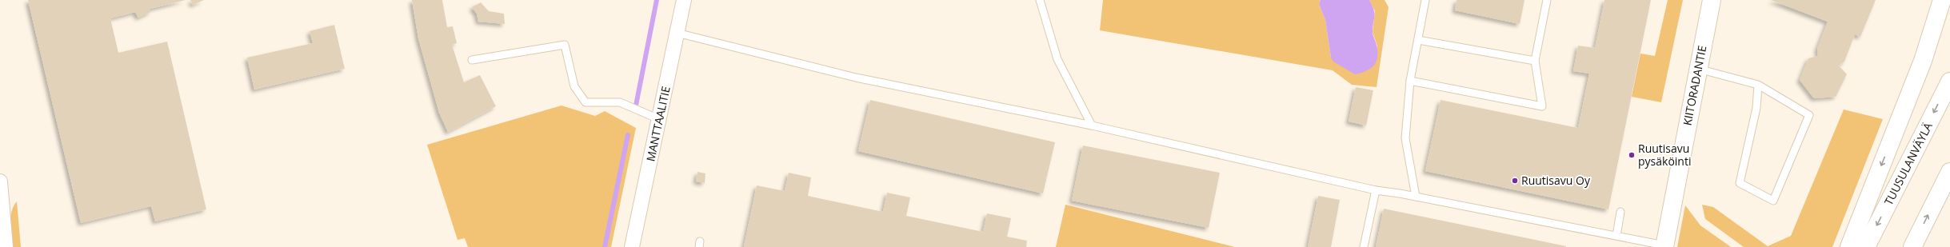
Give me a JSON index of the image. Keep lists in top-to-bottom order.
{
  "streets": {
    "main road": ["KIITORADANTIE", "TUUSULANVÄYLÄ"],
    "street": ["MANTTAALITIE"]
  },
  "places": ["Ruutisavu pysäköinti", "Ruutisavu Oy"]
}
